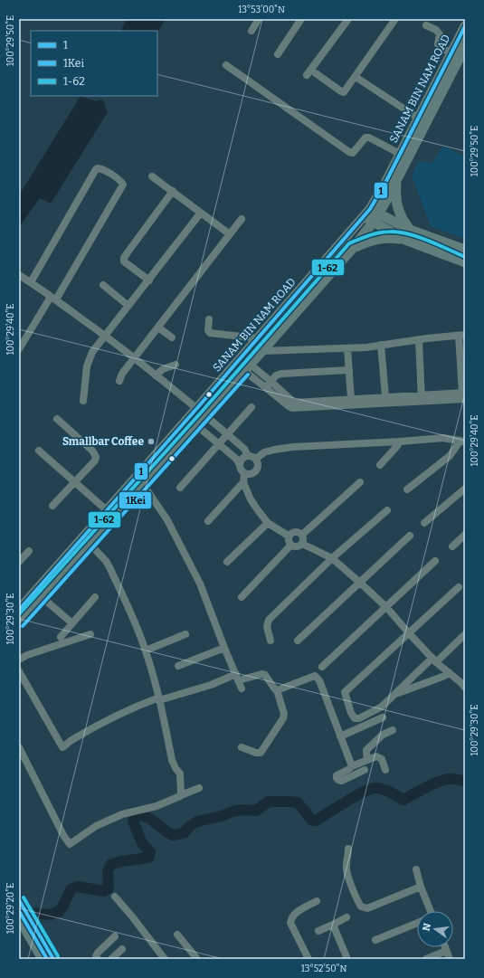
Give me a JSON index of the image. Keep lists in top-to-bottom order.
{
  "streets": {
    "main road": ["SANAM BIN NAM ROAD"]
  },
  "places": ["Smallbar Coffee"],
  "lines": ["transit line 1", "transit line 1-62", "transit line 1Kei"],
  "legend": ["1", "1Kei", "1-62"],
  "north": "left",
  "coordinates": [
    "13°53'00\"N",
    "100°29'50\"E",
    "100°29'40\"E",
    "100°29'30\"E",
    "100°29'20\"E",
    "13°52'50\"N"
  ]
}
